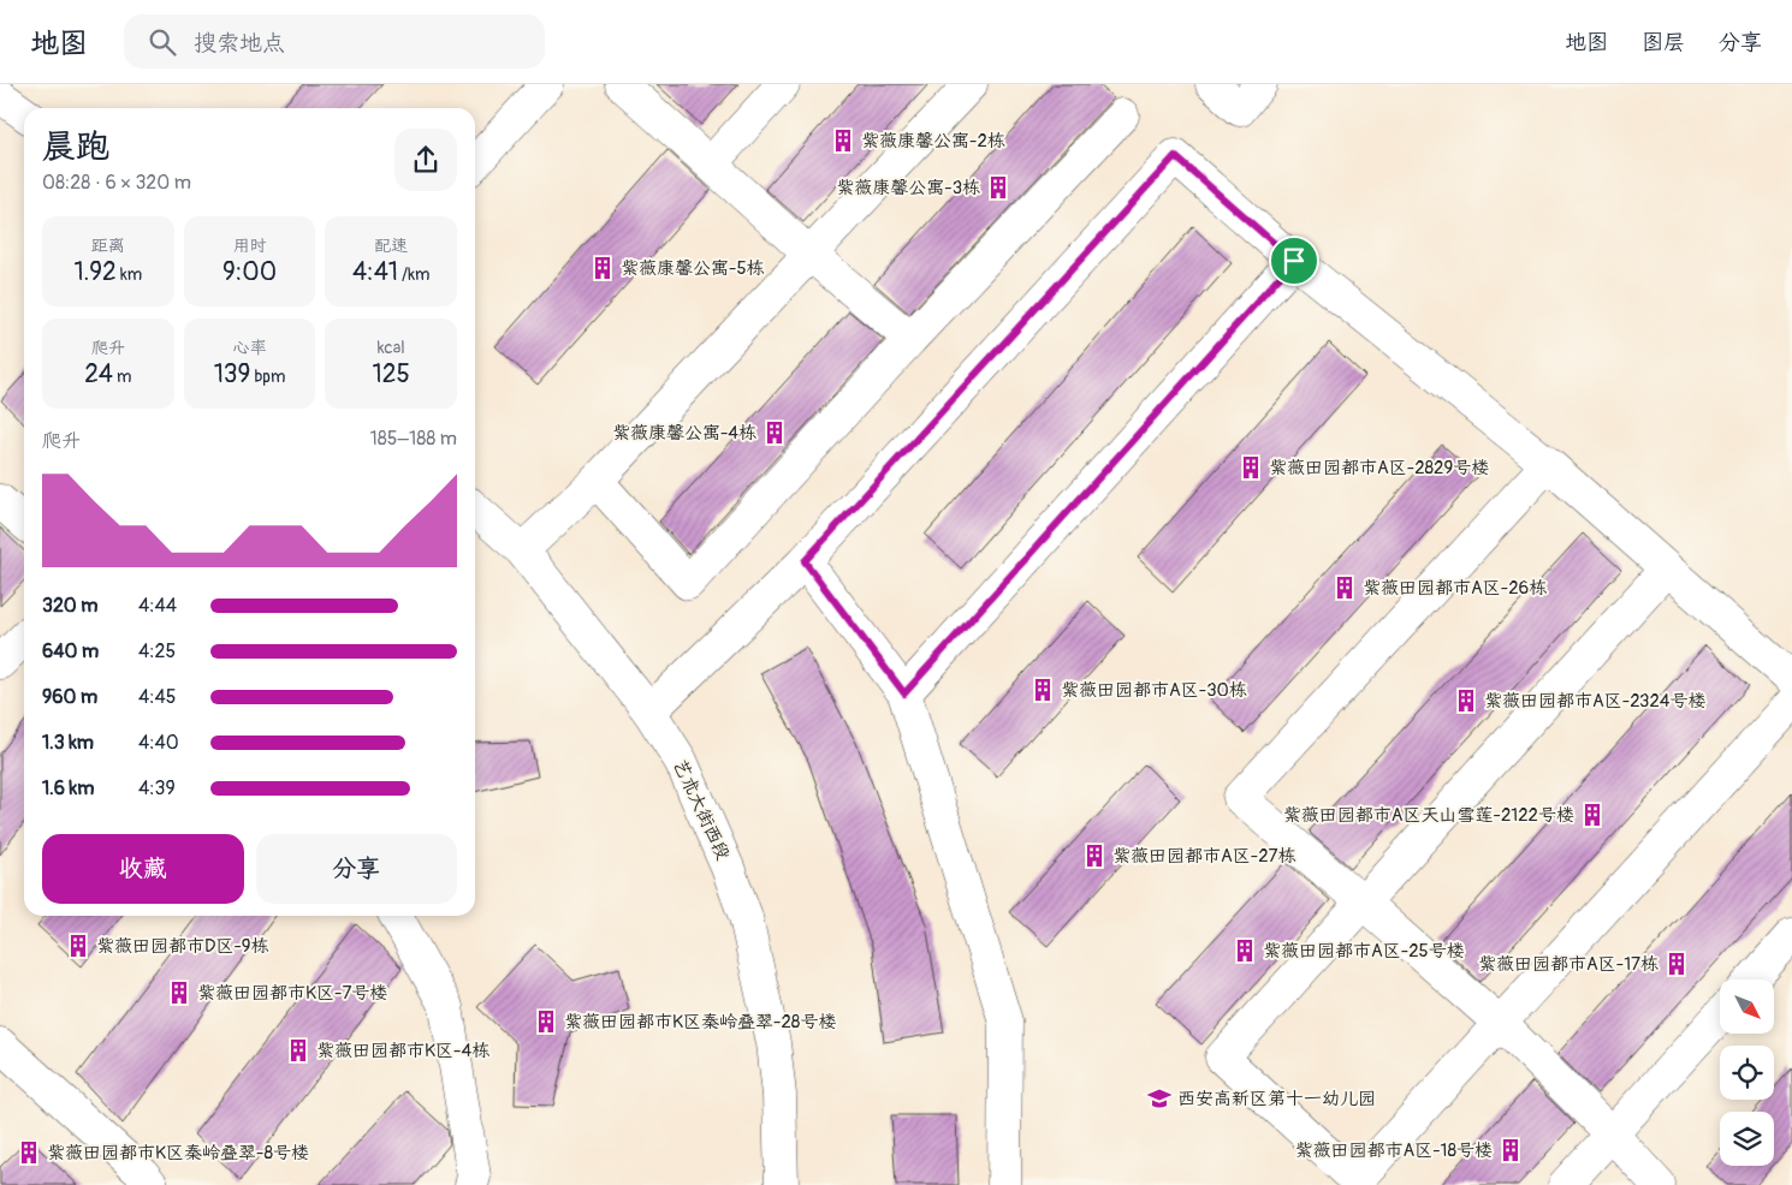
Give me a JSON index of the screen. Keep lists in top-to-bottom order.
{
  "streets": {
    "street": ["艺术大街西段"]
  },
  "places": {
    "building": [
      "紫薇康馨公寓-2栋",
      "紫薇康馨公寓-3栋",
      "紫薇康馨公寓-5栋",
      "紫薇康馨公寓-4栋",
      "紫薇田园都市A区-2829号楼",
      "紫薇田园都市A区-26栋",
      "紫薇田园都市A区-30栋",
      "紫薇田园都市A区-2324号楼",
      "紫薇田园都市A区天山雪莲-2122号楼",
      "紫薇田园都市A区-27栋",
      "紫薇田园都市D区-9栋",
      "紫薇田园都市A区-25号楼",
      "紫薇田园都市A区-17栋",
      "紫薇田园都市K区-7号楼",
      "紫薇田园都市K区秦岭叠翠-28号楼",
      "紫薇田园都市K区-4栋",
      "紫薇田园都市A区-18号楼",
      "紫薇田园都市K区秦岭叠翠-8号楼"
    ],
    "school or university": ["西安高新区第十一幼儿园"]
  },
  "north": "bottom right",
  "page": {
    "header": "地图",
    "search": "搜索地点",
    "nav": ["地图", "图层", "分享"],
    "heading": ["晨跑", "08:28 · 6 × 320 m"],
    "stats": [
      ["距离", "1.92 km"],
      ["用时", "9:00"],
      ["配速", "4:41 /km"],
      ["爬升", "24 m"],
      ["心率", "139 bpm"],
      ["kcal", "125"]
    ],
    "chart": ["爬升", "185–188 m"],
    "list": [
      {
        "name": "320 m",
        "note": "4:44"
      },
      {
        "name": "640 m",
        "note": "4:25"
      },
      {
        "name": "960 m",
        "note": "4:45"
      },
      {
        "name": "1.3 km",
        "note": "4:40"
      },
      {
        "name": "1.6 km",
        "note": "4:39"
      }
    ],
    "buttons": ["收藏", "分享"]
  }
}
